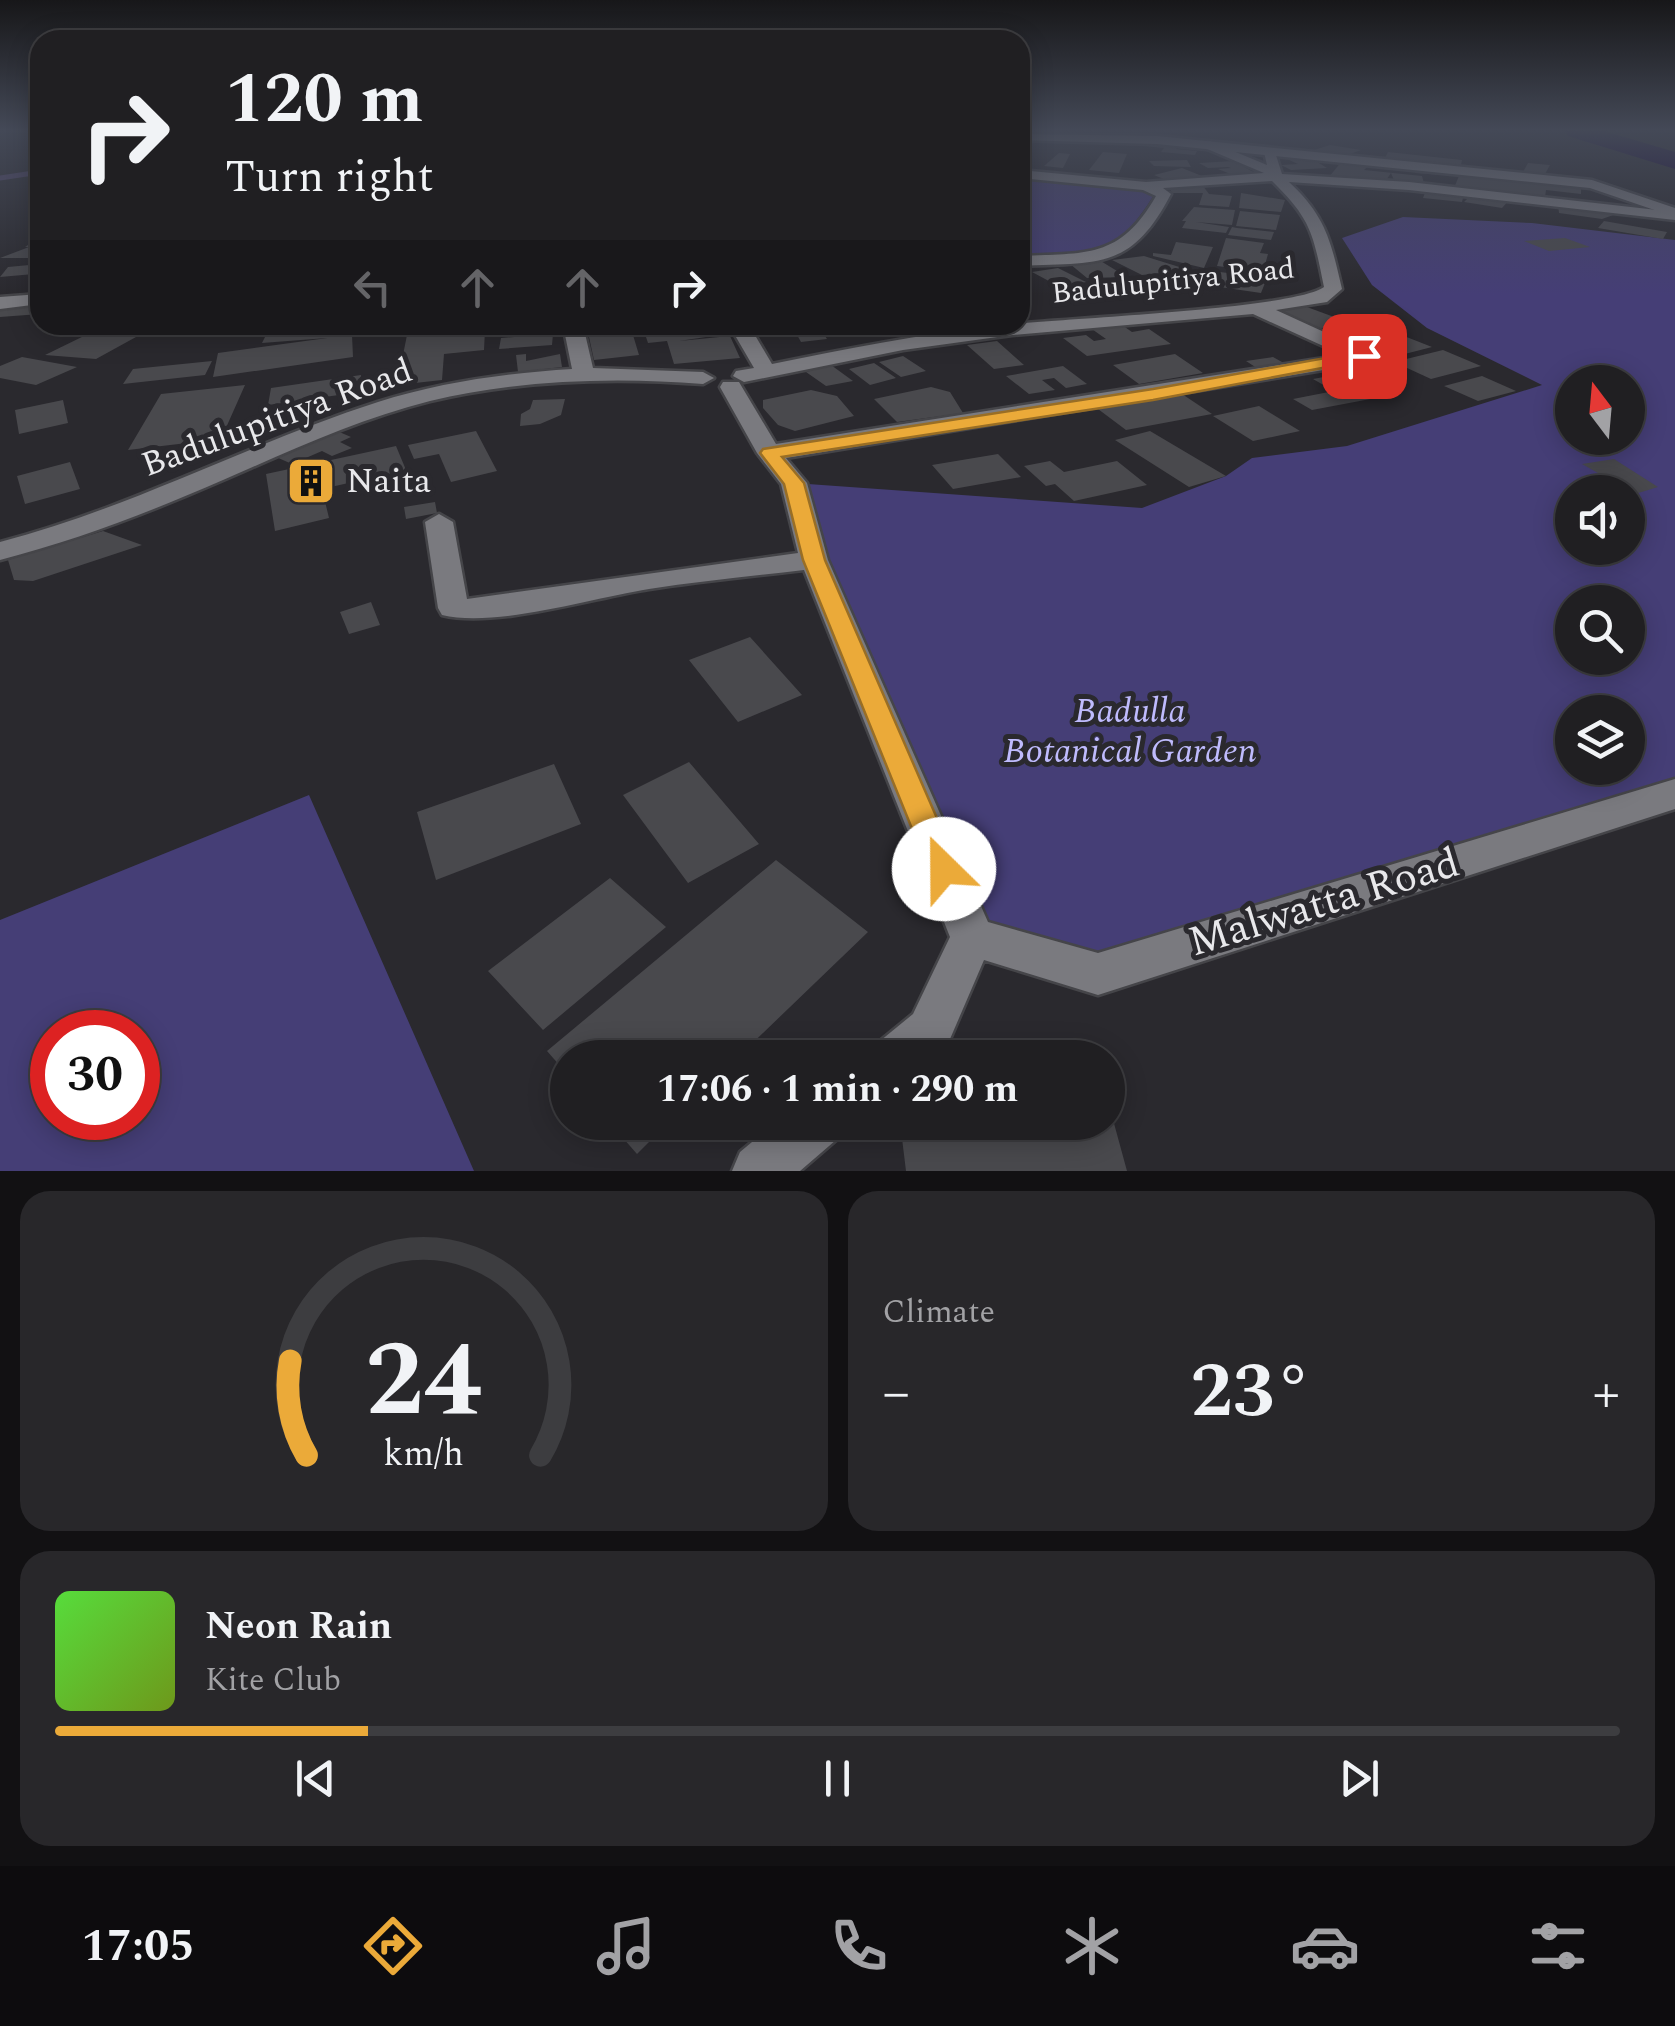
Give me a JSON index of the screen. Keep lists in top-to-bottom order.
{
  "streets": {
    "street": ["Badulupitiya Road", "Malwatta Road"]
  },
  "parks": ["Badulla Botanical Garden"],
  "places": {
    "building": ["Naita"]
  },
  "north": "top",
  "page": {
    "turn": ["120 m", "Turn right"],
    "limit": "30",
    "trip": "17:06 · 1 min · 290 m",
    "tile": "Climate",
    "heat": ["−", "23°", "+"],
    "song": ["Neon Rain", "Kite Club"],
    "tabs": "17:05",
    "gauge": ["24", "km/h"]
  }
}
